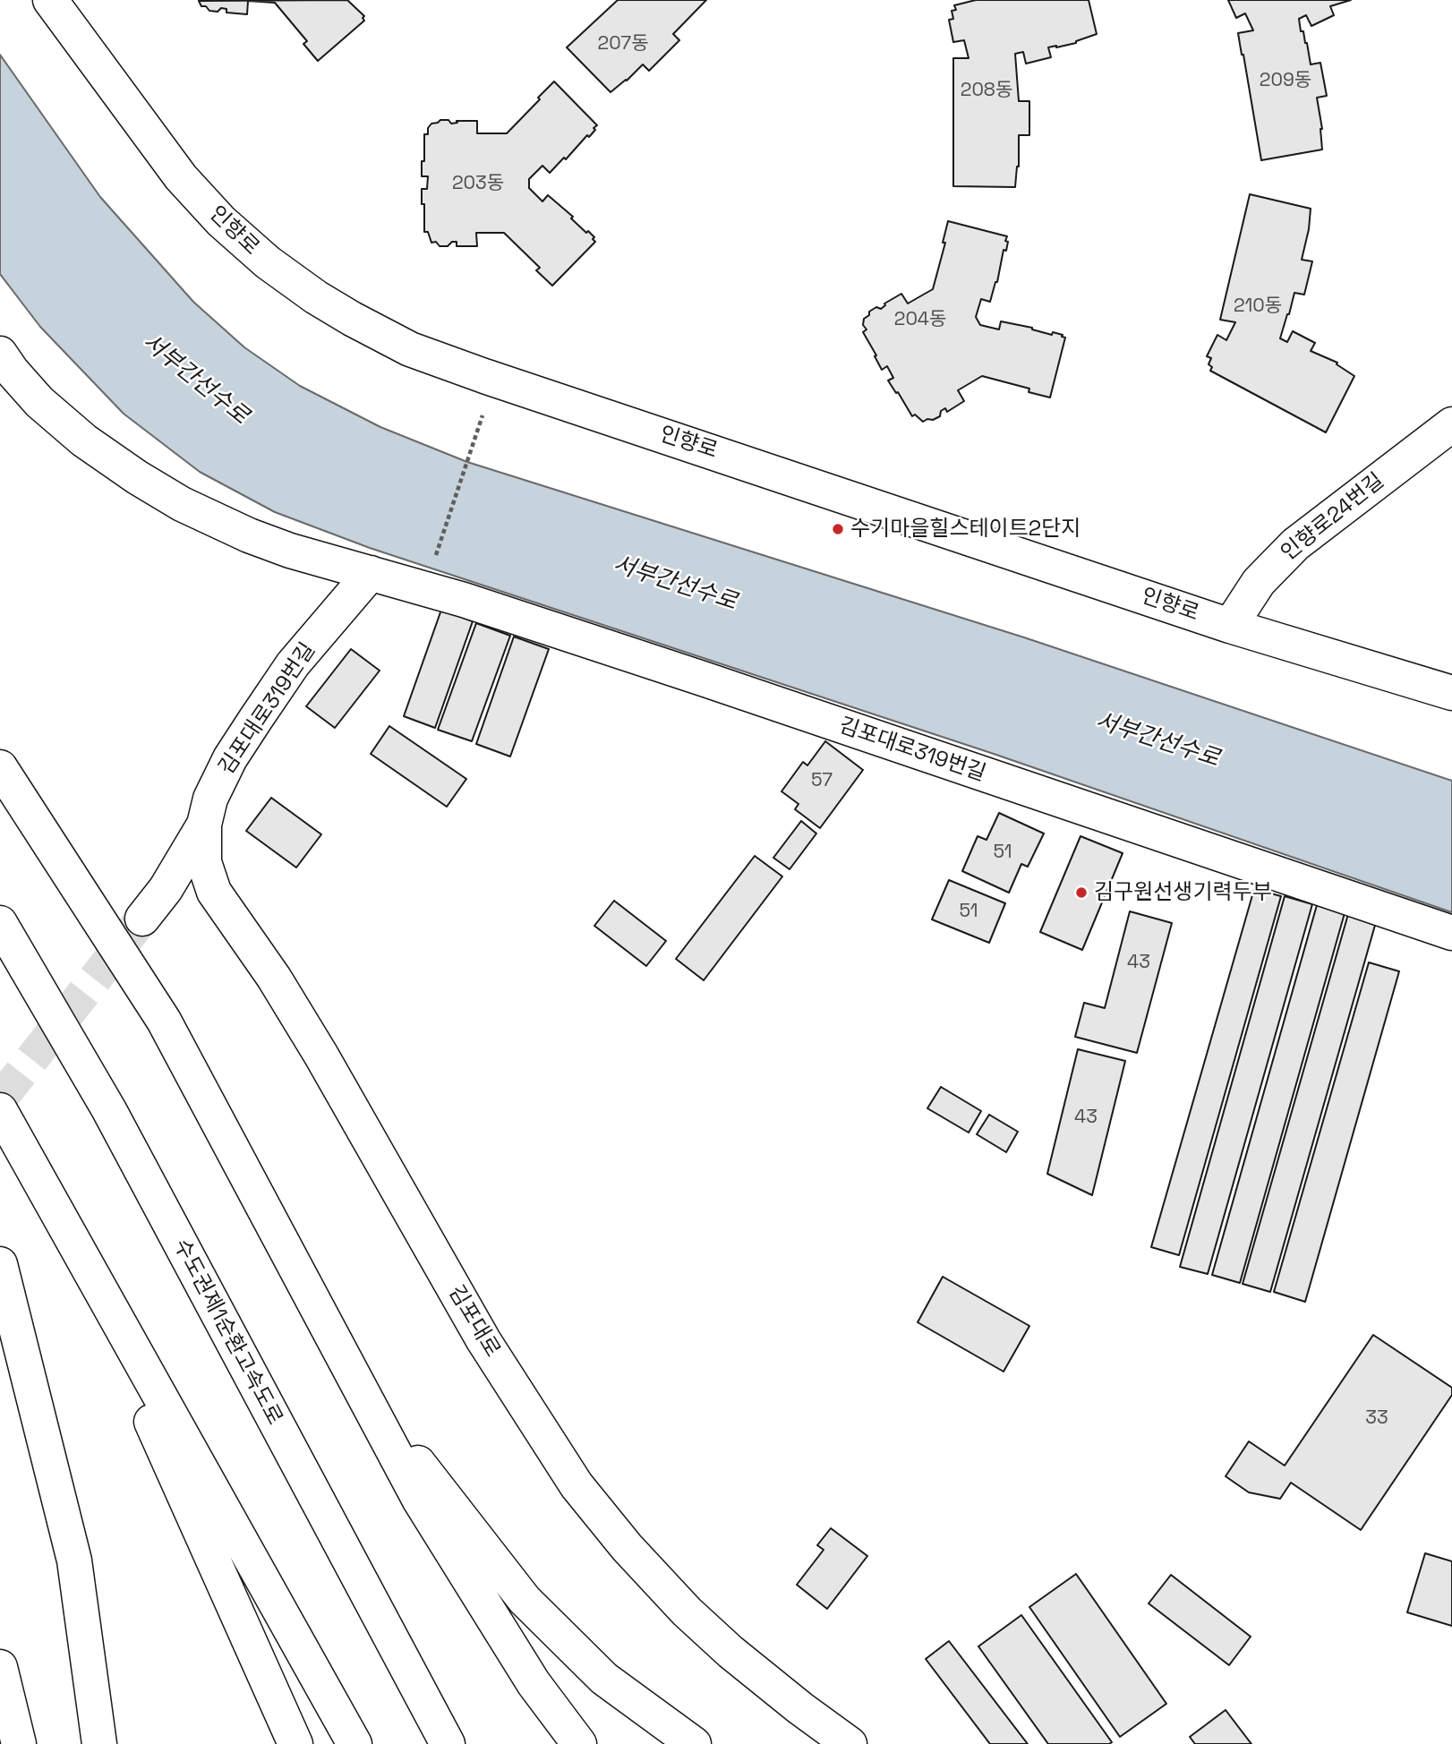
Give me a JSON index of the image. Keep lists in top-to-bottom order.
{
  "streets": {
    "main road": [
      "인향로",
      "인향로24번길",
      "김포대로319번길",
      "김포대로",
      "수도권제1순환고속도로"
    ]
  },
  "crossings": [
    ["인향로", "인향로24번길"],
    ["김포대로319번길", "김포대로"]
  ],
  "water": ["서부간선수로"],
  "places": ["수기마을힐스테이트2단지", "김구원선생기력두부"],
  "house_numbers": [
    "207동",
    "209동",
    "208동",
    "203동",
    "210동",
    "204동",
    "57",
    "51",
    "51",
    "43",
    "43",
    "33"
  ]
}
